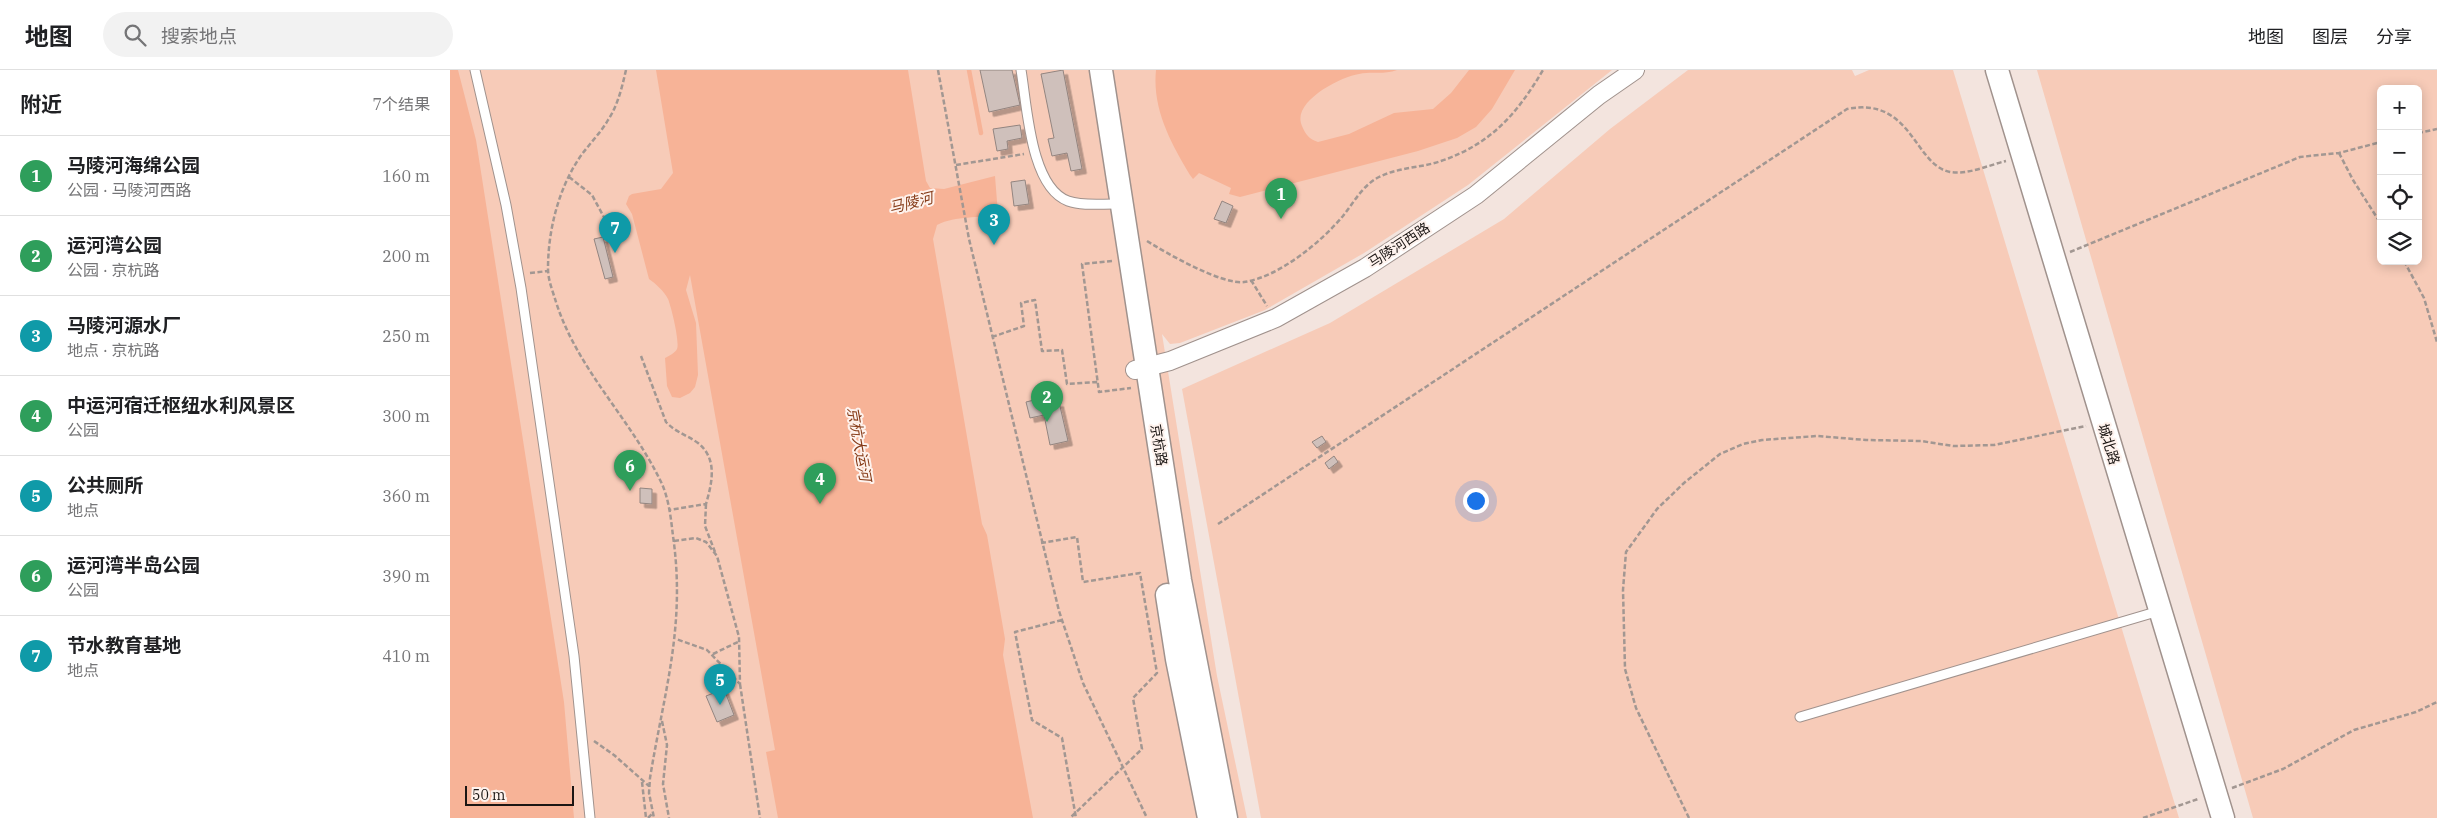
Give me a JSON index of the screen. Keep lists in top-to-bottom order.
{
  "streets": {
    "street": ["马陵河西路", "城北路", "京杭路"]
  },
  "crossings": [
    ["马陵河西路", "京杭路"]
  ],
  "water": ["马陵河", "京杭大运河"],
  "scale_bar": "50 m",
  "page": {
    "header": "地图",
    "search": "搜索地点",
    "nav": ["地图", "图层", "分享"],
    "heading": ["附近", "7个结果"],
    "map_buttons": ["+", "−"],
    "list": [
      {
        "mark": "1",
        "name": "马陵河海绵公园",
        "note": "公园 · 马陵河西路",
        "value": "160 m"
      },
      {
        "mark": "2",
        "name": "运河湾公园",
        "note": "公园 · 京杭路",
        "value": "200 m"
      },
      {
        "mark": "3",
        "name": "马陵河源水厂",
        "note": "地点 · 京杭路",
        "value": "250 m"
      },
      {
        "mark": "4",
        "name": "中运河宿迁枢纽水利风景区",
        "note": "公园",
        "value": "300 m"
      },
      {
        "mark": "5",
        "name": "公共厕所",
        "note": "地点",
        "value": "360 m"
      },
      {
        "mark": "6",
        "name": "运河湾半岛公园",
        "note": "公园",
        "value": "390 m"
      },
      {
        "mark": "7",
        "name": "节水教育基地",
        "note": "地点",
        "value": "410 m"
      }
    ],
    "pins": [
      "1",
      "3",
      "7",
      "2",
      "6",
      "4",
      "5"
    ],
    "scale": "50 m"
  }
}
